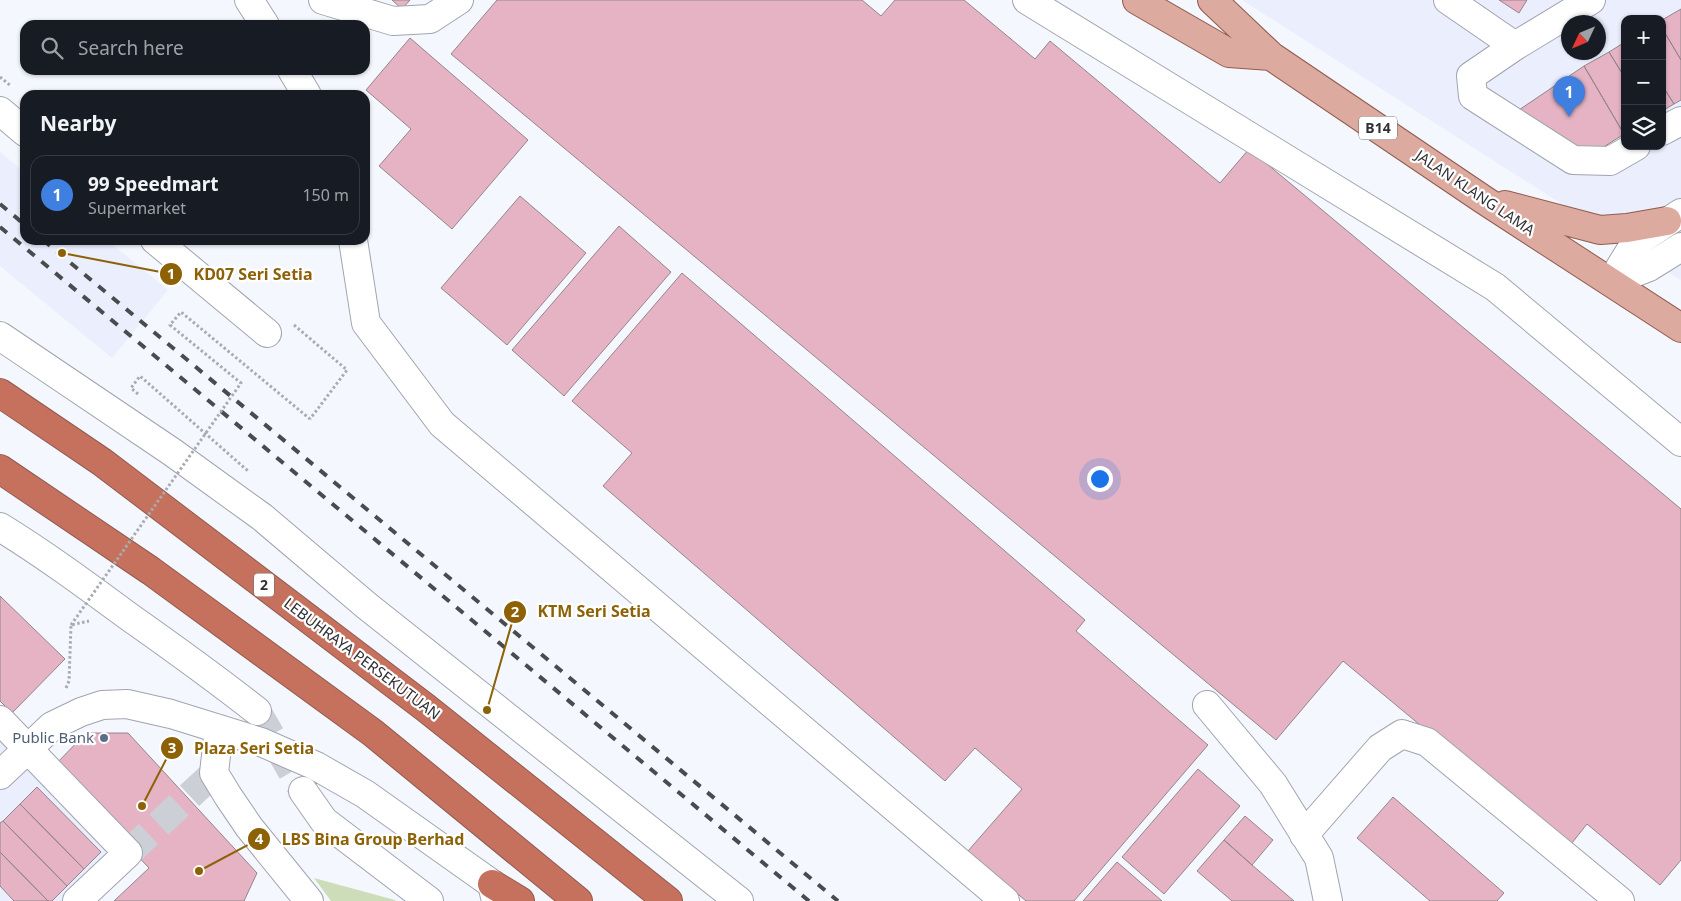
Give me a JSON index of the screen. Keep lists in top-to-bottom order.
{
  "streets": {
    "highway": ["2", "LEBUHRAYA PERSEKUTUAN"],
    "main road": ["B14", "JALAN KLANG LAMA"]
  },
  "places": [
    "KD07 Seri Setia",
    "KTM Seri Setia",
    "Public Bank",
    "Plaza Seri Setia",
    "LBS Bina Group Berhad"
  ],
  "north": "bottom left",
  "page": {
    "map_buttons": ["+", "−"],
    "search": "Search here",
    "pins": "1",
    "heading": "Nearby",
    "list": [
      {
        "mark": "1",
        "name": "99 Speedmart",
        "note": "Supermarket",
        "value": "150 m"
      }
    ]
  }
}
